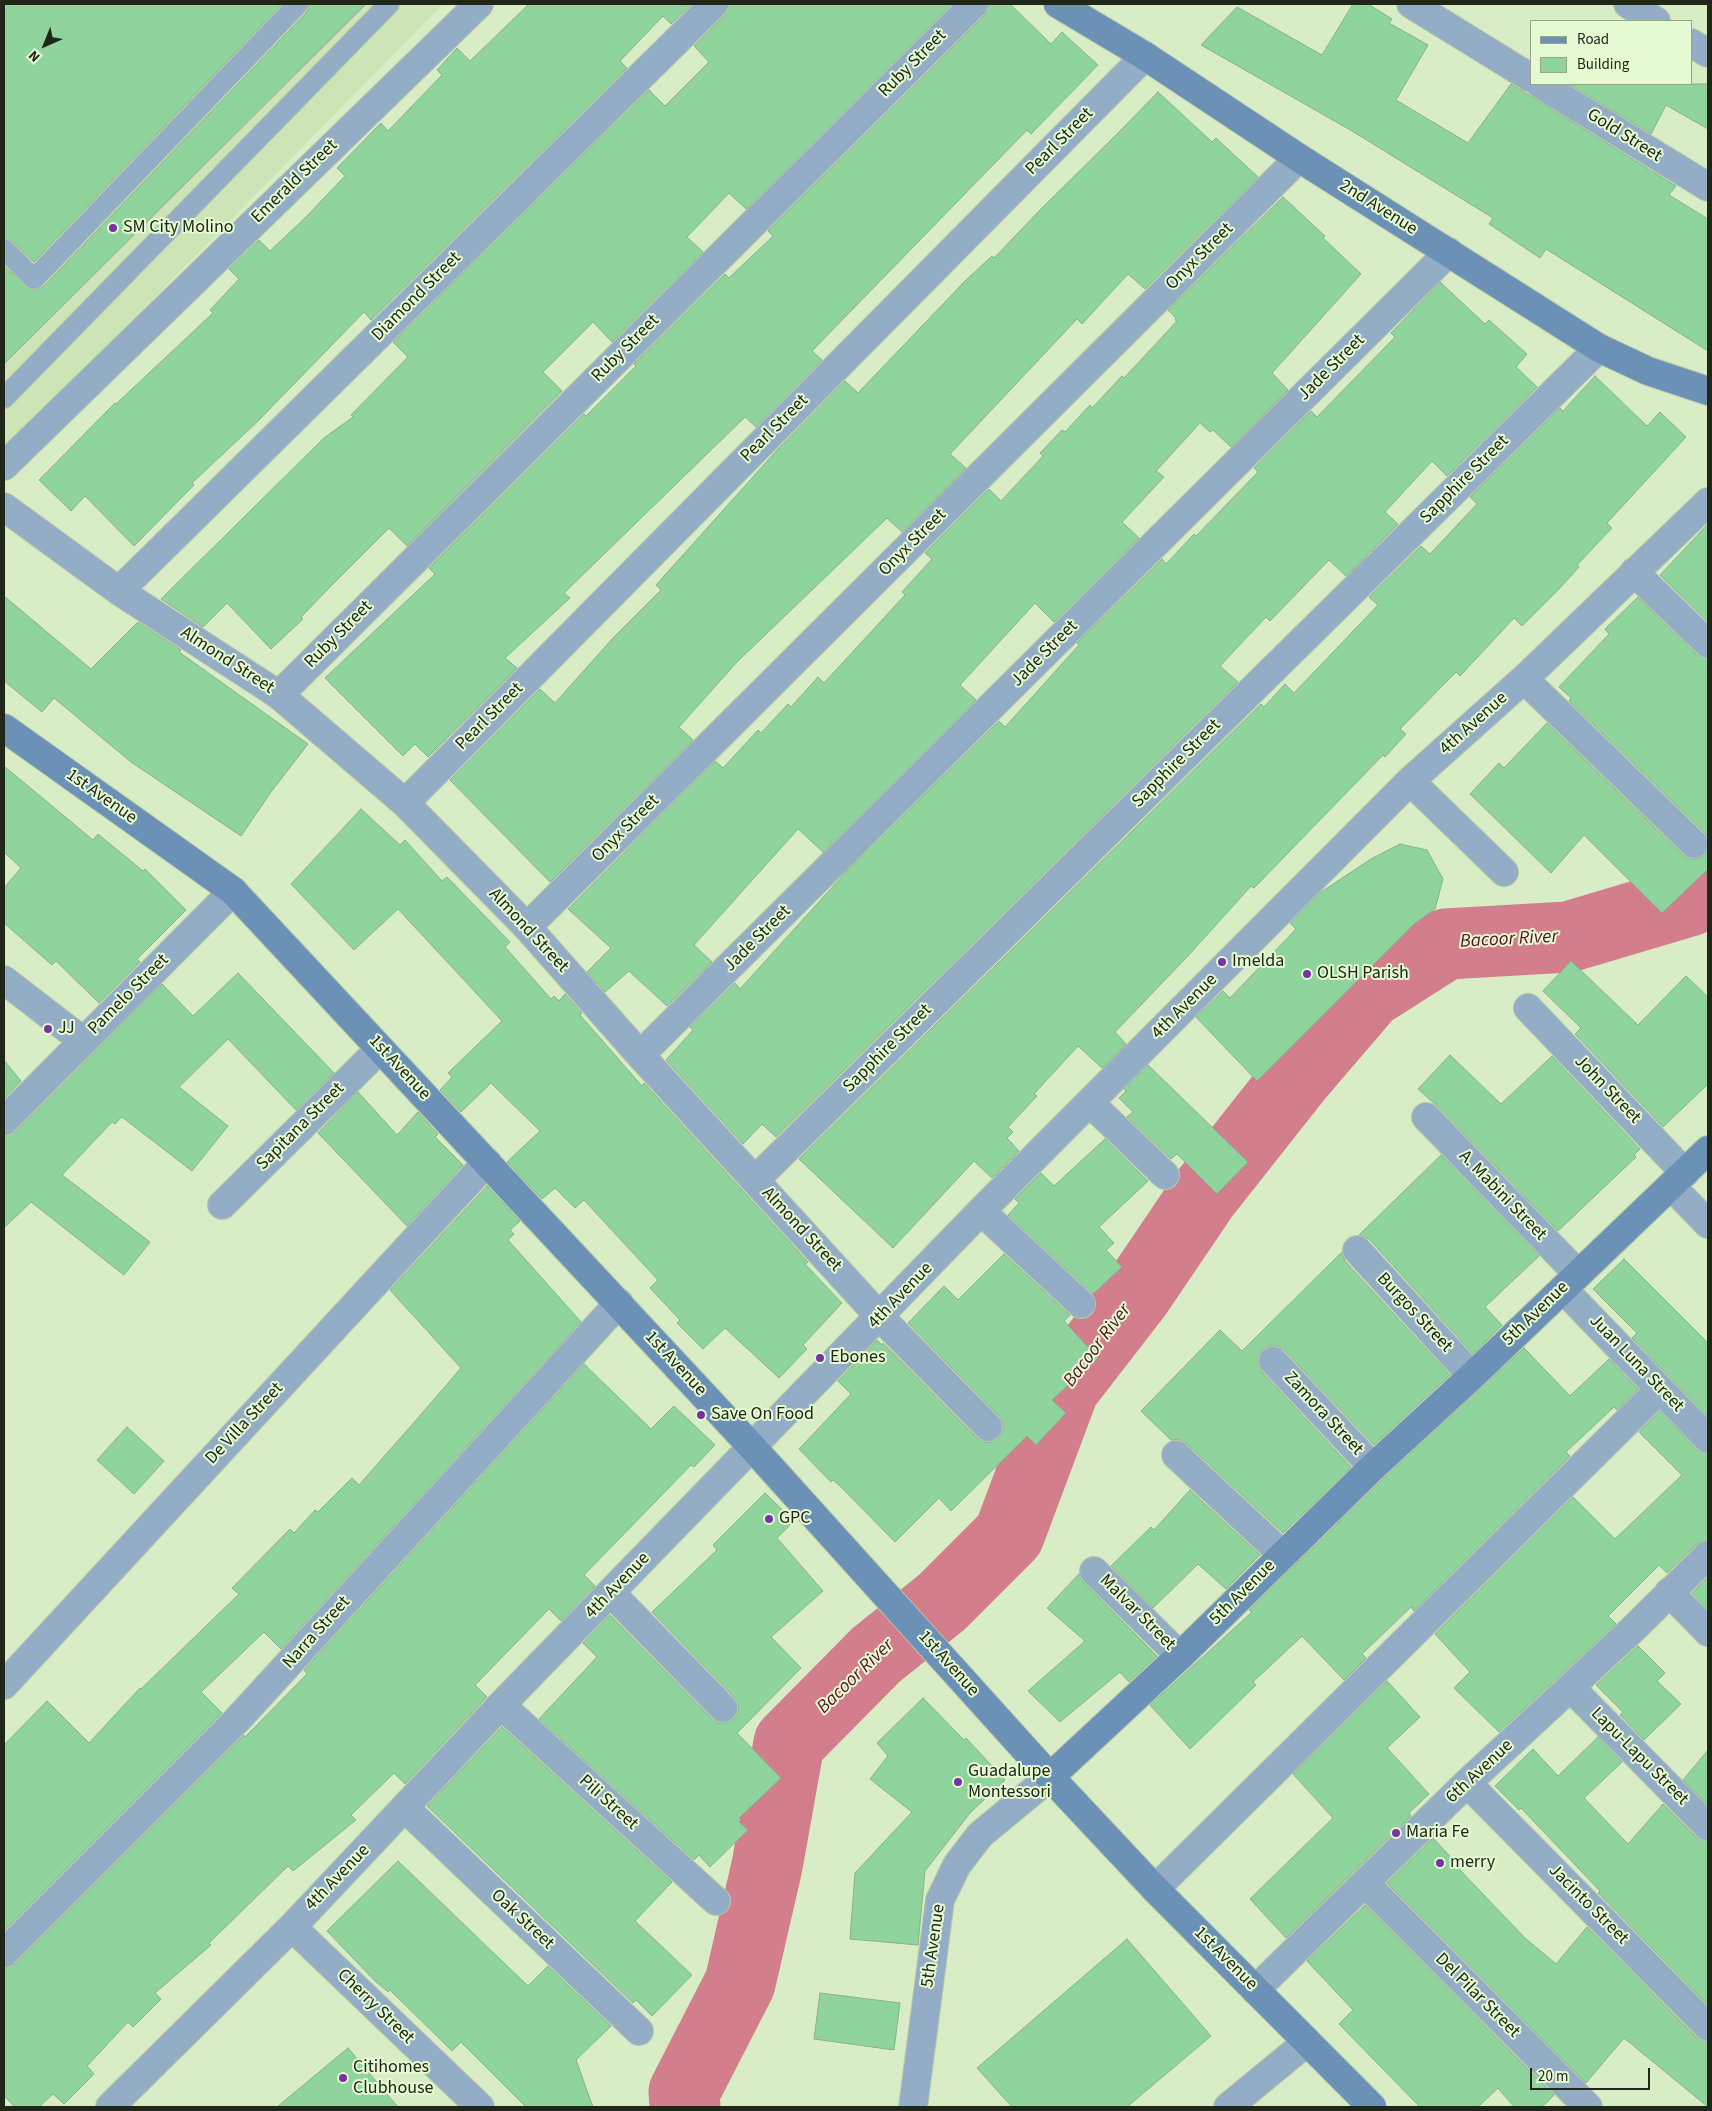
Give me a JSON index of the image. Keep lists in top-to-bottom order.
{
  "streets": {
    "street": [
      "Ruby Street",
      "Gold Street",
      "Pearl Street",
      "Emerald Street",
      "2nd Avenue",
      "Onyx Street",
      "Diamond Street",
      "Jade Street",
      "Sapphire Street",
      "Almond Street",
      "4th Avenue",
      "1st Avenue",
      "Pamelo Street",
      "John Street",
      "Sapitana Street",
      "A. Mabini Street",
      "Burgos Street",
      "5th Avenue",
      "Juan Luna Street",
      "Zamora Street",
      "De Villa Street",
      "Malvar Street",
      "Narra Street",
      "Lapu-Lapu Street",
      "6th Avenue",
      "Pili Street",
      "Jacinto Street",
      "Oak Street",
      "Del Pilar Street",
      "Cherry Street"
    ]
  },
  "crossings": [
    ["Ruby Street", "Almond Street"],
    ["Pearl Street", "2nd Avenue"],
    ["Pearl Street", "Almond Street"],
    ["2nd Avenue", "Onyx Street"],
    ["2nd Avenue", "Jade Street"],
    ["2nd Avenue", "Sapphire Street"],
    ["Onyx Street", "Almond Street"],
    ["Diamond Street", "Almond Street"],
    ["Jade Street", "Almond Street"],
    ["Sapphire Street", "Almond Street"],
    ["Almond Street", "4th Avenue"],
    ["4th Avenue", "1st Avenue"],
    ["4th Avenue", "Pili Street"],
    ["4th Avenue", "Oak Street"],
    ["4th Avenue", "Cherry Street"],
    ["1st Avenue", "Pamelo Street"],
    ["1st Avenue", "Sapitana Street"],
    ["1st Avenue", "5th Avenue"],
    ["1st Avenue", "De Villa Street"],
    ["1st Avenue", "Narra Street"],
    ["1st Avenue", "6th Avenue"],
    ["John Street", "5th Avenue"],
    ["A. Mabini Street", "5th Avenue"],
    ["A. Mabini Street", "Juan Luna Street"],
    ["Burgos Street", "5th Avenue"],
    ["5th Avenue", "Juan Luna Street"],
    ["5th Avenue", "Zamora Street"],
    ["5th Avenue", "Malvar Street"],
    ["Lapu-Lapu Street", "6th Avenue"],
    ["6th Avenue", "Jacinto Street"],
    ["6th Avenue", "Del Pilar Street"]
  ],
  "water": ["Bacoor River"],
  "places": [
    "SM City Molino",
    "Imelda",
    "OLSH Parish",
    "JJ",
    "Ebones",
    "Save On Food",
    "GPC",
    "Guadalupe Montessori",
    "Maria Fe",
    "merry",
    "Citihomes Clubhouse"
  ],
  "legend": ["Road", "Building"],
  "scale_bar": "20 m",
  "north": "bottom left"
}
